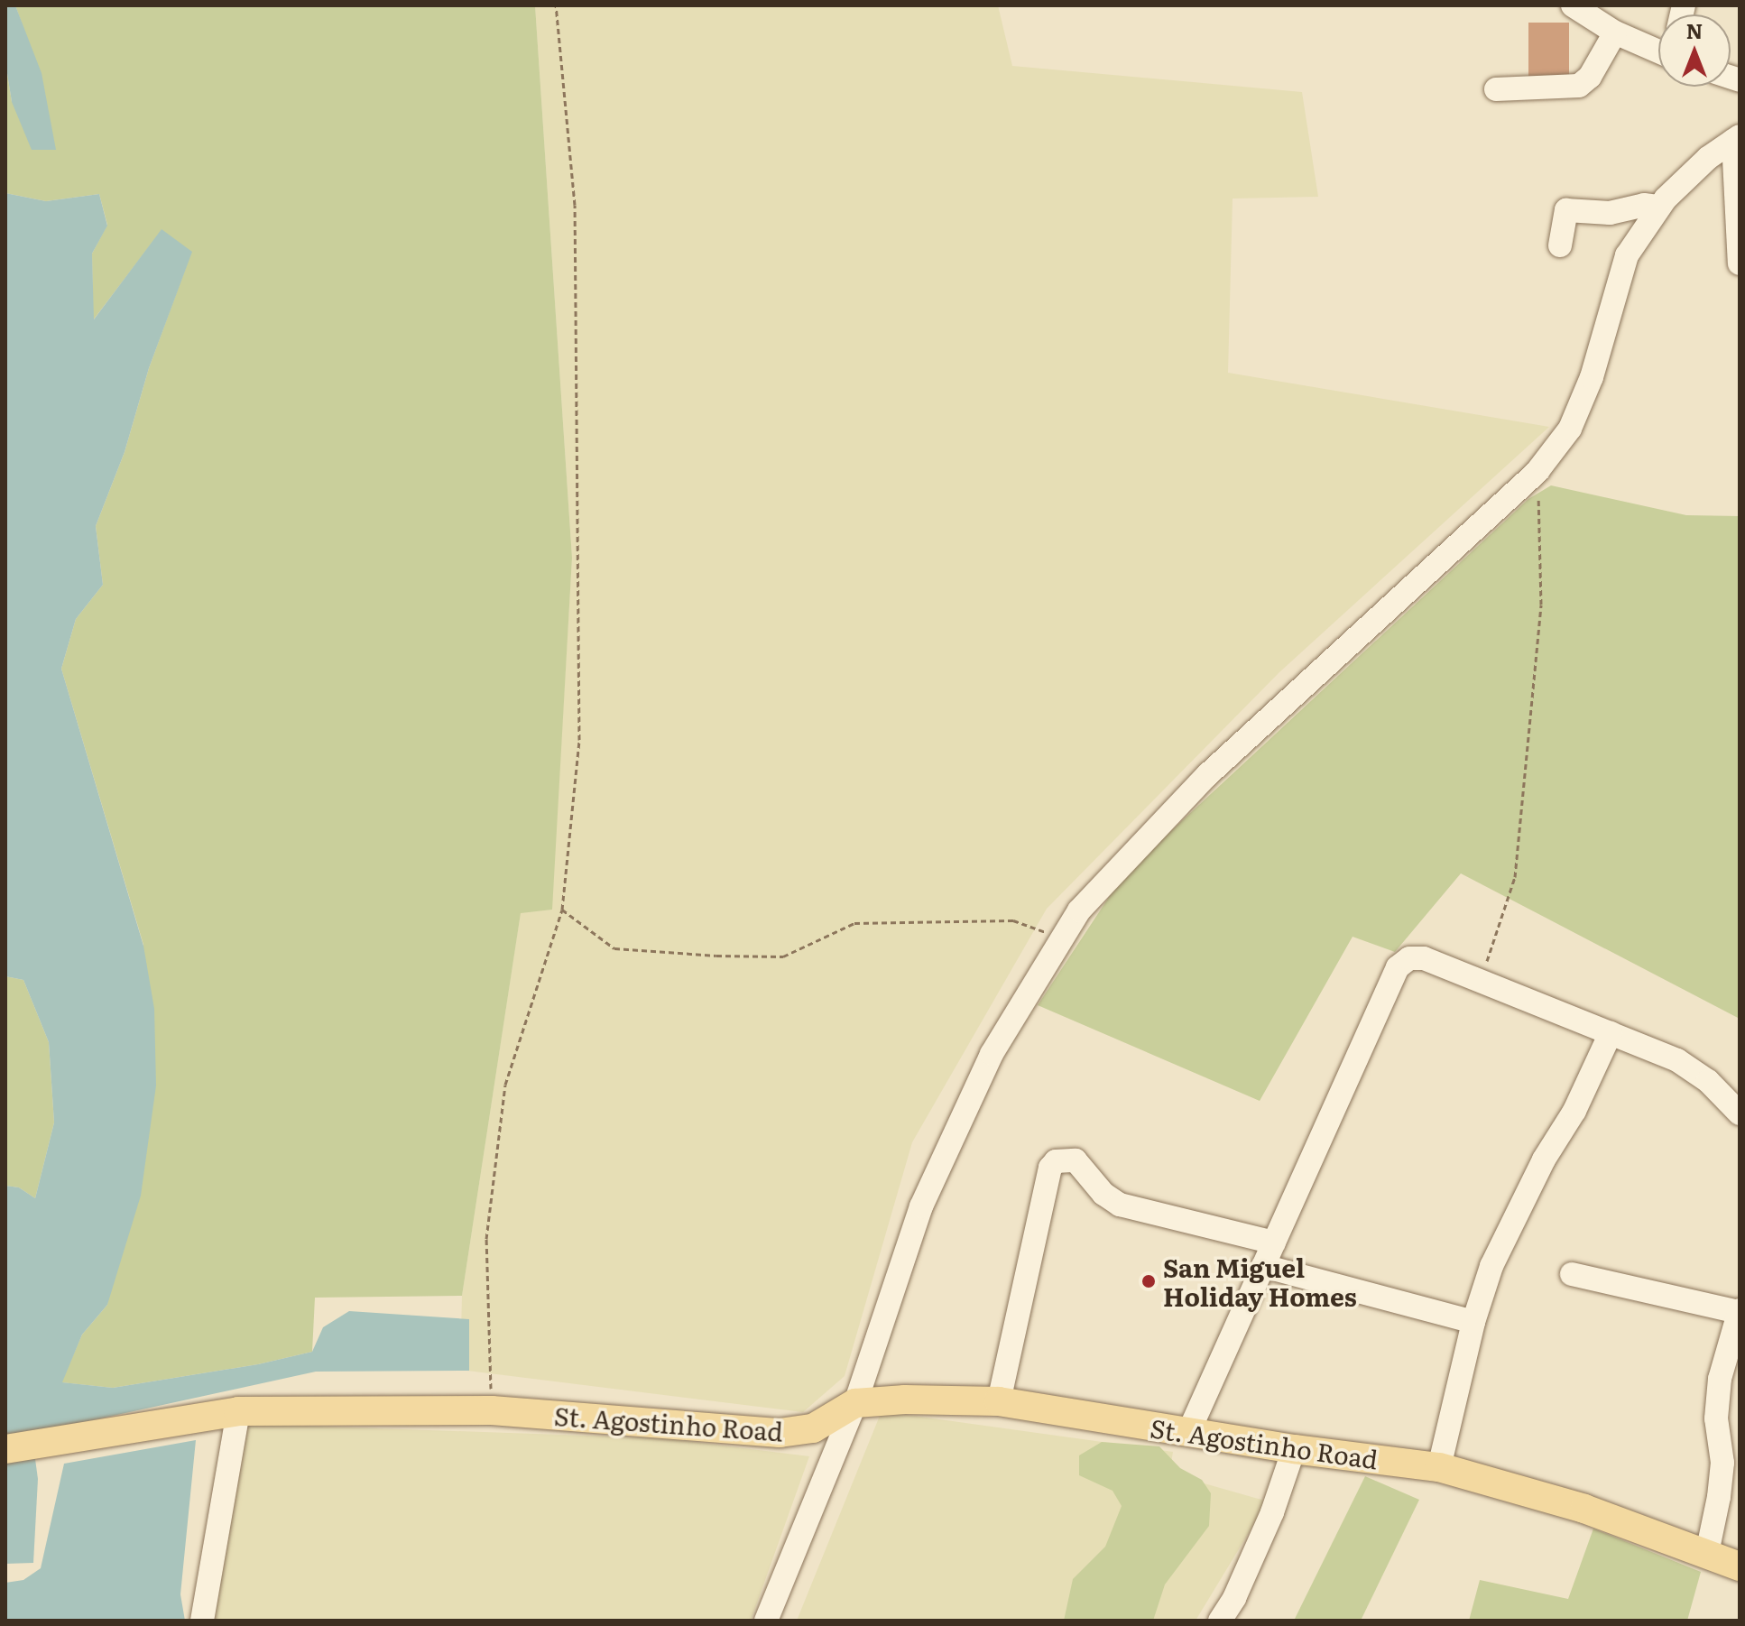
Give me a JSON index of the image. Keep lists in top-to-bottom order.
{
  "streets": {
    "main road": ["St. Agostinho Road"]
  },
  "places": ["San Miguel Holiday Homes"],
  "north": "top"
}
